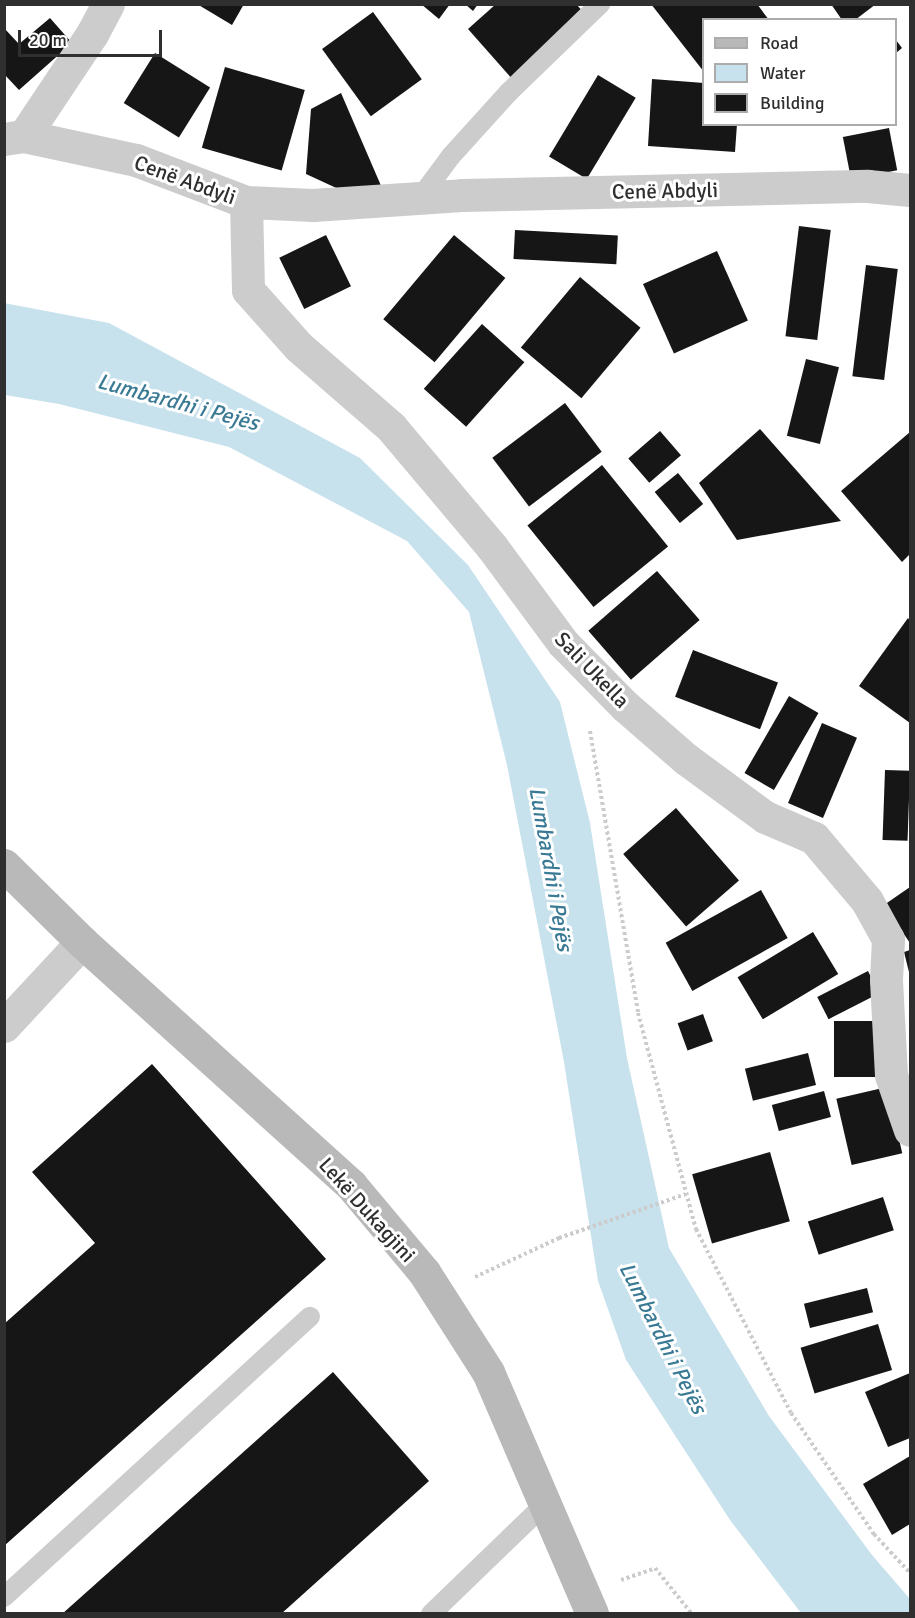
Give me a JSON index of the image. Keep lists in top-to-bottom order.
{
  "streets": {
    "street": ["Cenë Abdyli", "Sali Ukella", "Lekë Dukagjini"]
  },
  "crossings": [
    ["Cenë Abdyli", "Sali Ukella"]
  ],
  "water": ["Lumbardhi i Pejës"],
  "legend": ["Road", "Water", "Building"],
  "scale_bar": "20 m"
}
